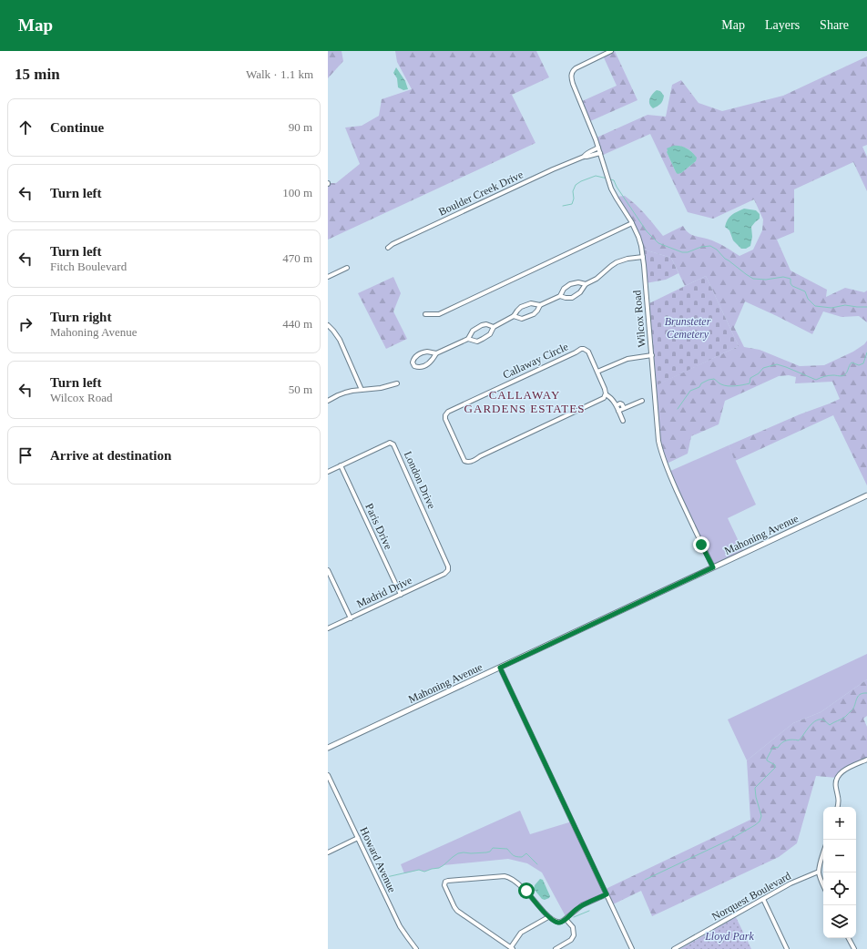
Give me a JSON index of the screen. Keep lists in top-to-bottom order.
{
  "streets": {
    "main road": ["Mahoning Avenue"],
    "street": [
      "Boulder Creek Drive",
      "Wilcox Road",
      "Callaway Circle",
      "London Drive",
      "Paris Drive",
      "Madrid Drive",
      "Howard Avenue",
      "Norquest Boulevard"
    ]
  },
  "crossings": [
    ["Boulder Creek Drive", "Wilcox Road"],
    ["Wilcox Road", "Mahoning Avenue"],
    ["London Drive", "Paris Drive"],
    ["London Drive", "Madrid Drive"],
    ["Paris Drive", "Madrid Drive"]
  ],
  "districts": ["CALLAWAY GARDENS ESTATES"],
  "parks": ["Brunsteter Cemetery", "Lloyd Park"],
  "page": {
    "header": "Map",
    "nav": ["Map", "Layers", "Share"],
    "heading": ["15 min", "Walk · 1.1 km"],
    "list": [
      ["Continue", "90 m"],
      ["Turn left", "100 m"],
      ["Turn left", "Fitch Boulevard", "470 m"],
      ["Turn right", "Mahoning Avenue", "440 m"],
      ["Turn left", "Wilcox Road", "50 m"],
      "Arrive at destination"
    ],
    "map_buttons": ["+", "−"]
  }
}
